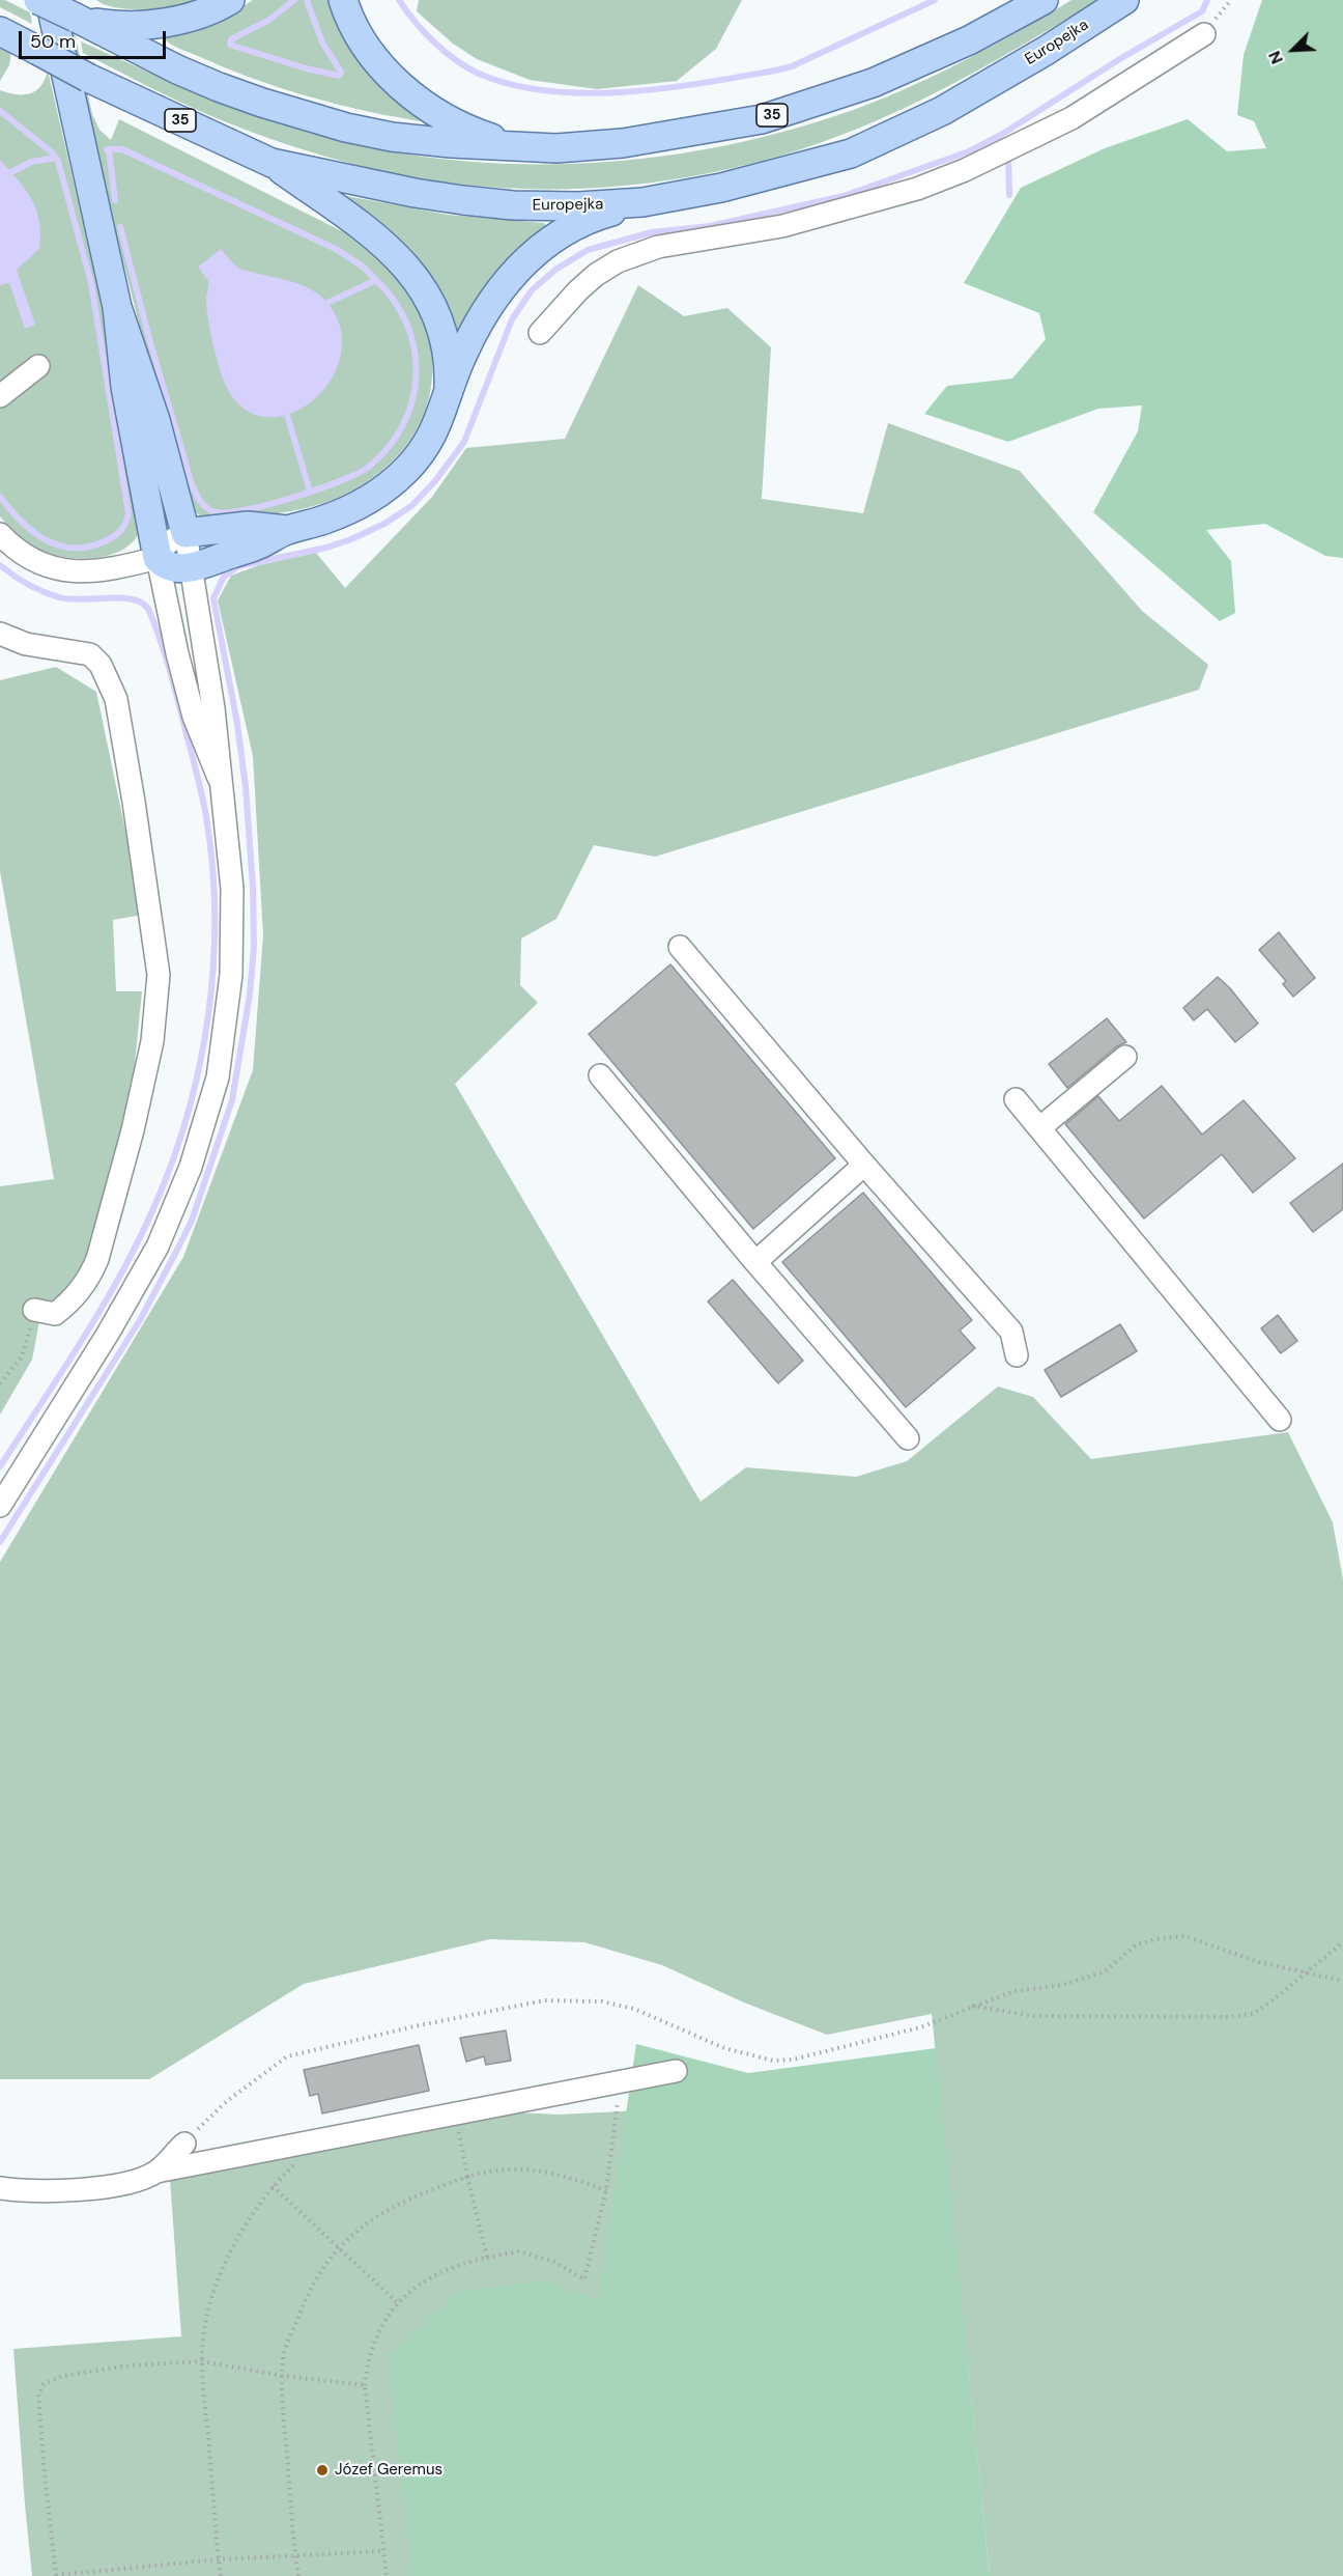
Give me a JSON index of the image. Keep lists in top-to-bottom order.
{
  "streets": {
    "main road": ["Europejka", "35"]
  },
  "places": ["Józef Geremus"],
  "scale_bar": "50 m",
  "north": "bottom left"
}
